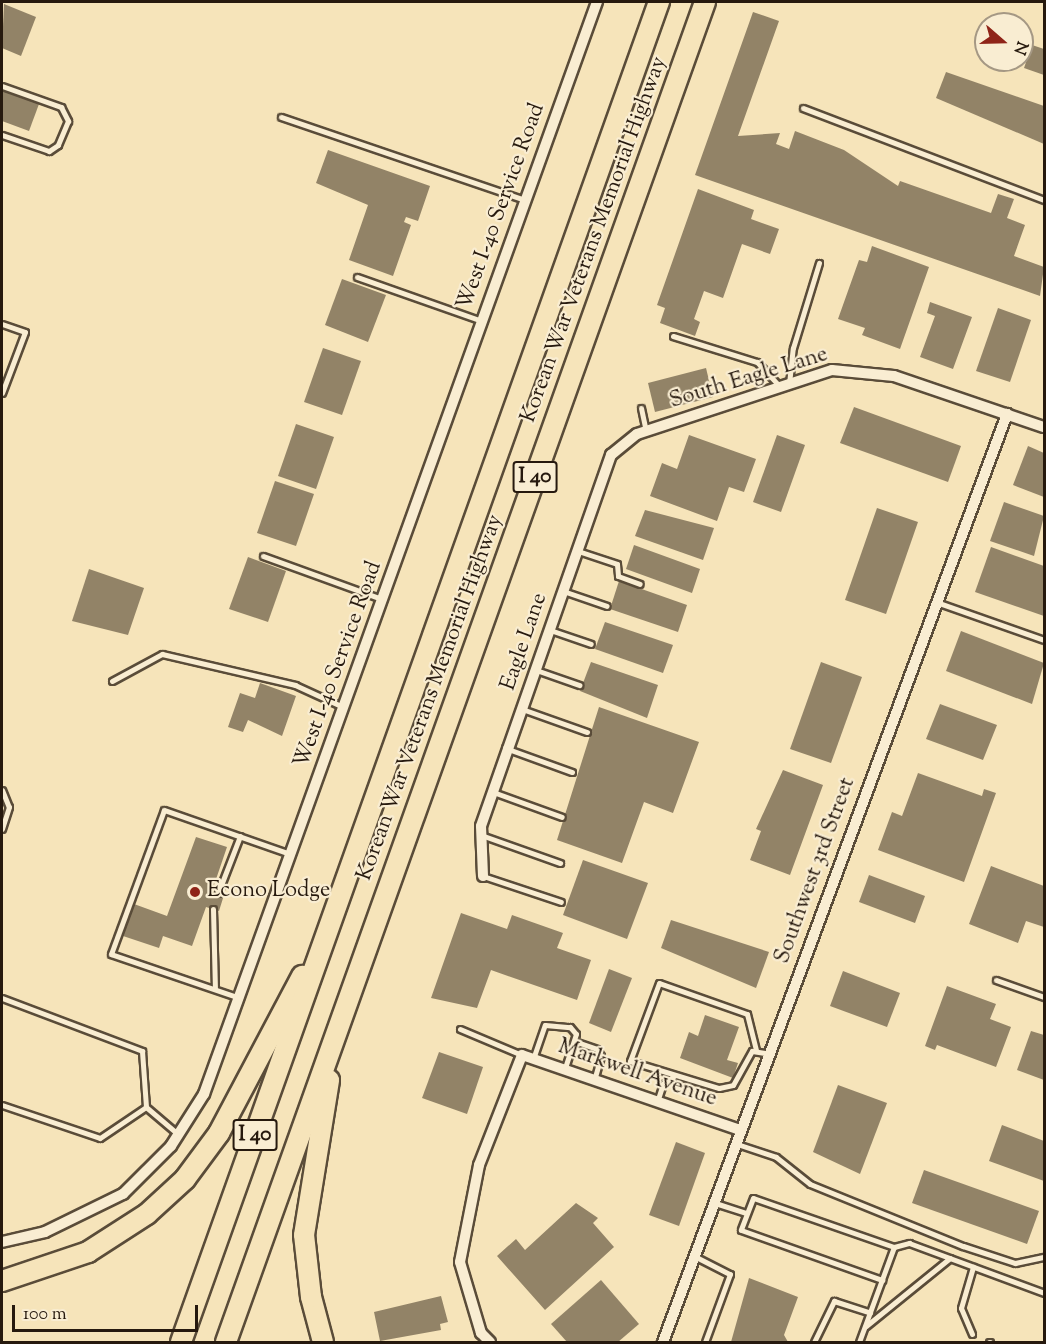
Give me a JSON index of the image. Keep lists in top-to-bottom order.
{
  "streets": {
    "highway": ["Korean War Veterans Memorial Highway", "I 40"],
    "street": [
      "West I-40 Service Road",
      "South Eagle Lane",
      "Eagle Lane",
      "Southwest 3rd Street",
      "Markwell Avenue"
    ]
  },
  "crossings": [
    ["South Eagle Lane", "Eagle Lane"],
    ["South Eagle Lane", "Southwest 3rd Street"],
    ["Southwest 3rd Street", "Markwell Avenue"]
  ],
  "places": ["Econo Lodge"],
  "scale_bar": "100 m",
  "north": "right"
}
